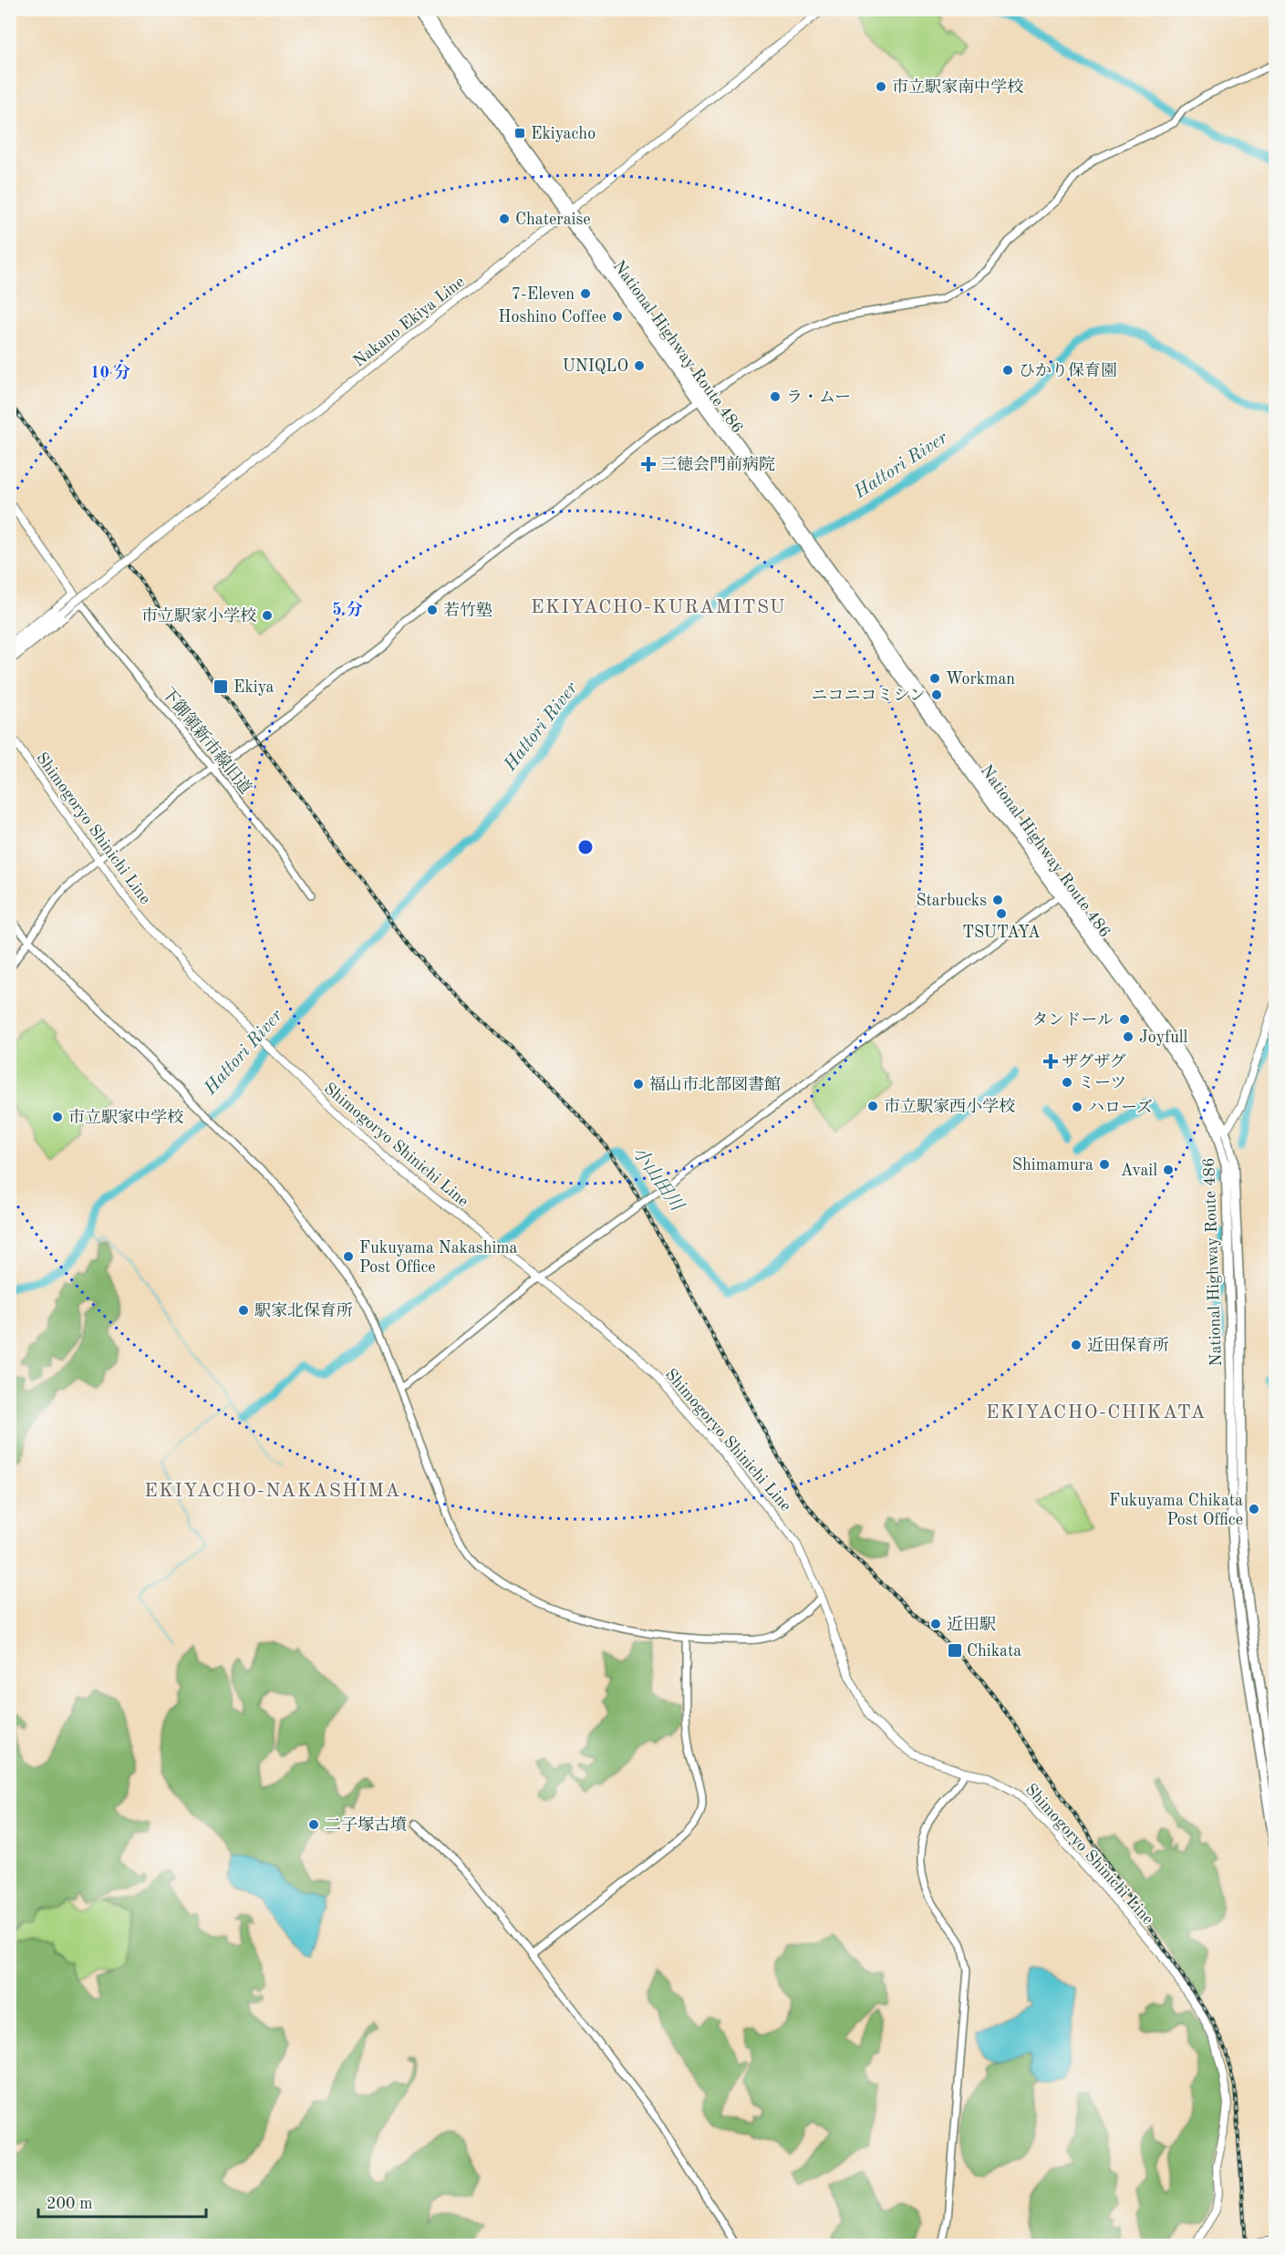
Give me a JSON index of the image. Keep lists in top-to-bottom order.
{
  "streets": {
    "highway": ["National Highway Route 486"],
    "main road": ["Nakano Ekiya Line", "Shimogoryo Shinichi Line"],
    "street": ["下御領新市線旧道"]
  },
  "crossings": [
    ["Nakano Ekiya Line", "National Highway Route 486"]
  ],
  "districts": ["EKIYACHO-KURAMITSU", "EKIYACHO-CHIKATA", "EKIYACHO-NAKASHIMA"],
  "water": ["Hattori River", "小山田川"],
  "places": {
    "other": [
      "市立駅家南中学校",
      "Chateraise",
      "7-Eleven",
      "Hoshino Coffee",
      "UNIQLO",
      "ひかり保育園",
      "ラ・ムー",
      "若竹塾",
      "市立駅家小学校",
      "Workman",
      "ニコニコミシン",
      "Starbucks",
      "TSUTAYA",
      "タンドール",
      "Joyfull",
      "ミーツ",
      "福山市北部図書館",
      "市立駅家西小学校",
      "ハローズ",
      "市立駅家中学校",
      "Shimamura",
      "Avail",
      "Fukuyama Nakashima Post Office",
      "駅家北保育所",
      "近田保育所",
      "Fukuyama Chikata Post Office",
      "近田駅",
      "二子塚古墳"
    ],
    "transit": ["Ekiyacho", "Ekiya", "Chikata"],
    "health": ["三徳会門前病院", "ザグザグ"]
  },
  "scale_bar": "200 m",
  "rings": ["10 分", "5 分"]
}
